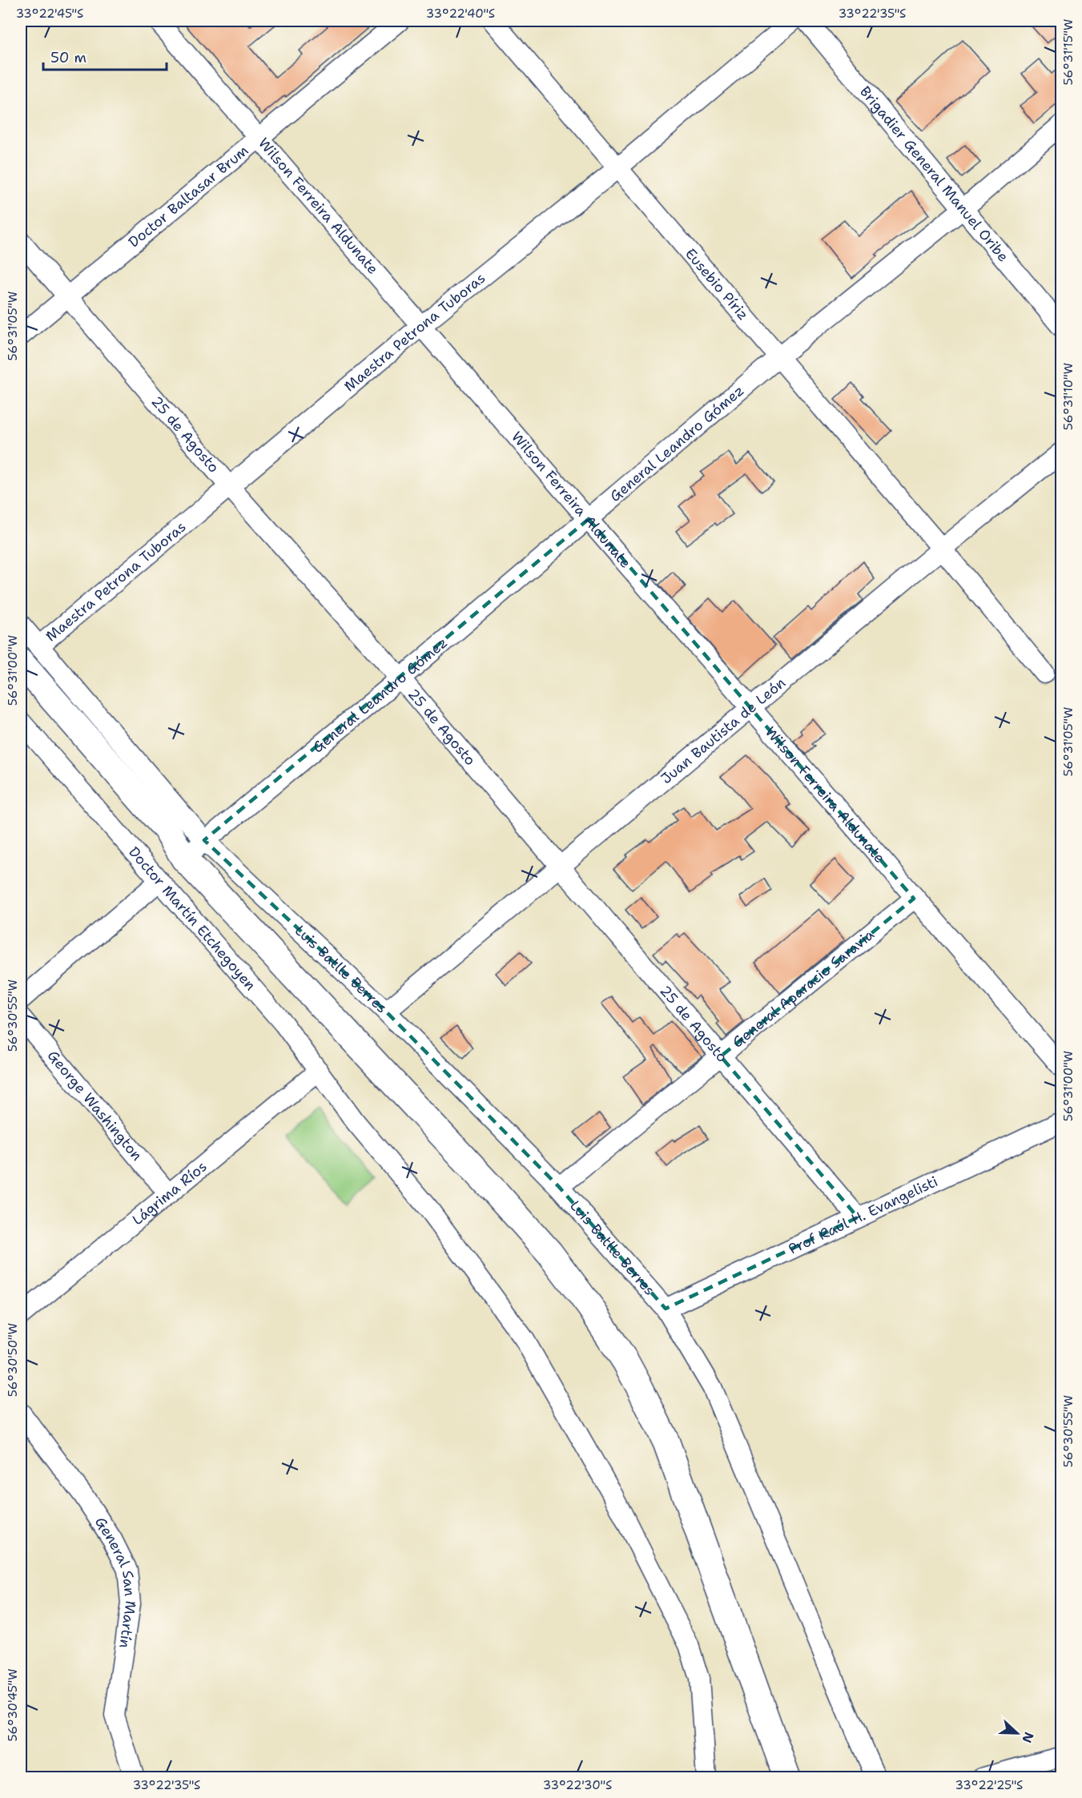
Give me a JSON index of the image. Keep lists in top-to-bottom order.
{
  "streets": {
    "street": [
      "Brigadier General Manuel Oribe",
      "Doctor Baltasar Brum",
      "Wilson Ferreira Aldunate",
      "Eusebio Píriz",
      "Maestra Petrona Tuboras",
      "25 de Agosto",
      "General Leandro Gómez",
      "Juan Bautista de León",
      "Doctor Martín Etchegoyen",
      "Luis Batlle Berres",
      "General Aparacio Saravia",
      "George Washington",
      "Lágrima Ríos",
      "Prof Raúl H. Evangelisti",
      "General San Martín"
    ]
  },
  "crossings": [
    ["Brigadier General Manuel Oribe", "General Leandro Gómez"],
    ["Doctor Baltasar Brum", "Wilson Ferreira Aldunate"],
    ["Doctor Baltasar Brum", "25 de Agosto"],
    ["Wilson Ferreira Aldunate", "Maestra Petrona Tuboras"],
    ["Wilson Ferreira Aldunate", "General Leandro Gómez"],
    ["Wilson Ferreira Aldunate", "Juan Bautista de León"],
    ["Wilson Ferreira Aldunate", "General Aparacio Saravia"],
    ["Eusebio Píriz", "Maestra Petrona Tuboras"],
    ["Eusebio Píriz", "General Leandro Gómez"],
    ["Eusebio Píriz", "Juan Bautista de León"],
    ["Maestra Petrona Tuboras", "25 de Agosto"],
    ["Maestra Petrona Tuboras", "Luis Batlle Berres"],
    ["25 de Agosto", "General Leandro Gómez"],
    ["25 de Agosto", "Juan Bautista de León"],
    ["25 de Agosto", "General Aparacio Saravia"],
    ["25 de Agosto", "Prof Raúl H. Evangelisti"],
    ["General Leandro Gómez", "Luis Batlle Berres"],
    ["Juan Bautista de León", "Luis Batlle Berres"],
    ["Doctor Martín Etchegoyen", "Lágrima Ríos"],
    ["Luis Batlle Berres", "General Aparacio Saravia"],
    ["Luis Batlle Berres", "Prof Raúl H. Evangelisti"],
    ["George Washington", "Lágrima Ríos"]
  ],
  "scale_bar": "50 m",
  "north": "right",
  "coordinates": [
    "33°22'45\"S",
    "33°22'40\"S",
    "33°22'35\"S",
    "56°31'15\"W",
    "56°31'05\"W",
    "56°31'10\"W",
    "56°31'00\"W",
    "56°30'55\"W",
    "56°30'50\"W",
    "56°30'45\"W",
    "33°22'30\"S",
    "33°22'25\"S"
  ]
}
